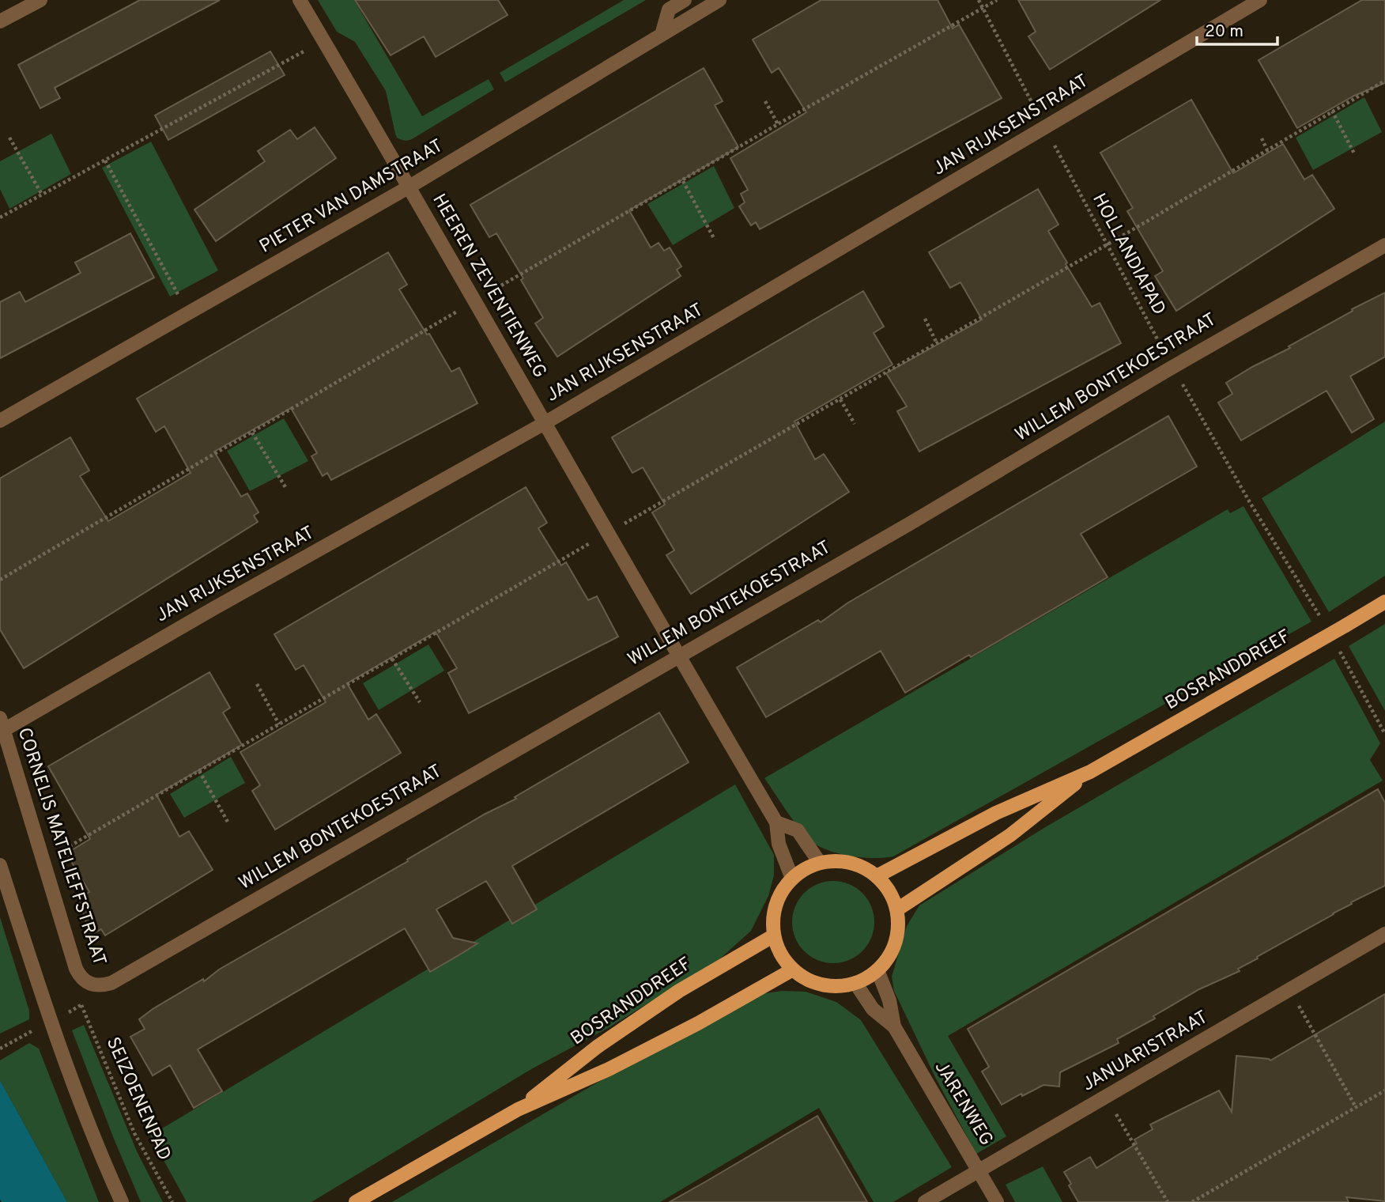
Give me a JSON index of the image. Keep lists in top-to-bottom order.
{
  "streets": {
    "main road": ["BOSRANDDREEF"],
    "street": [
      "JAN RIJKSENSTRAAT",
      "PIETER VAN DAMSTRAAT",
      "HEEREN ZEVENTIENWEG",
      "WILLEM BONTEKOESTRAAT",
      "CORNELIS MATELIEFFSTRAAT",
      "JANUARISTRAAT",
      "JARENWEG"
    ],
    "path": ["HOLLANDIAPAD", "SEIZOENENPAD"]
  },
  "crossings": [
    ["JAN RIJKSENSTRAAT", "HOLLANDIAPAD"],
    ["JAN RIJKSENSTRAAT", "HEEREN ZEVENTIENWEG"],
    ["JAN RIJKSENSTRAAT", "CORNELIS MATELIEFFSTRAAT"],
    ["PIETER VAN DAMSTRAAT", "HEEREN ZEVENTIENWEG"],
    ["HOLLANDIAPAD", "WILLEM BONTEKOESTRAAT"],
    ["HEEREN ZEVENTIENWEG", "WILLEM BONTEKOESTRAAT"],
    ["HEEREN ZEVENTIENWEG", "BOSRANDDREEF"],
    ["HEEREN ZEVENTIENWEG", "JARENWEG"],
    ["WILLEM BONTEKOESTRAAT", "CORNELIS MATELIEFFSTRAAT"],
    ["BOSRANDDREEF", "JARENWEG"],
    ["JANUARISTRAAT", "JARENWEG"]
  ],
  "scale_bar": "20 m"
}
